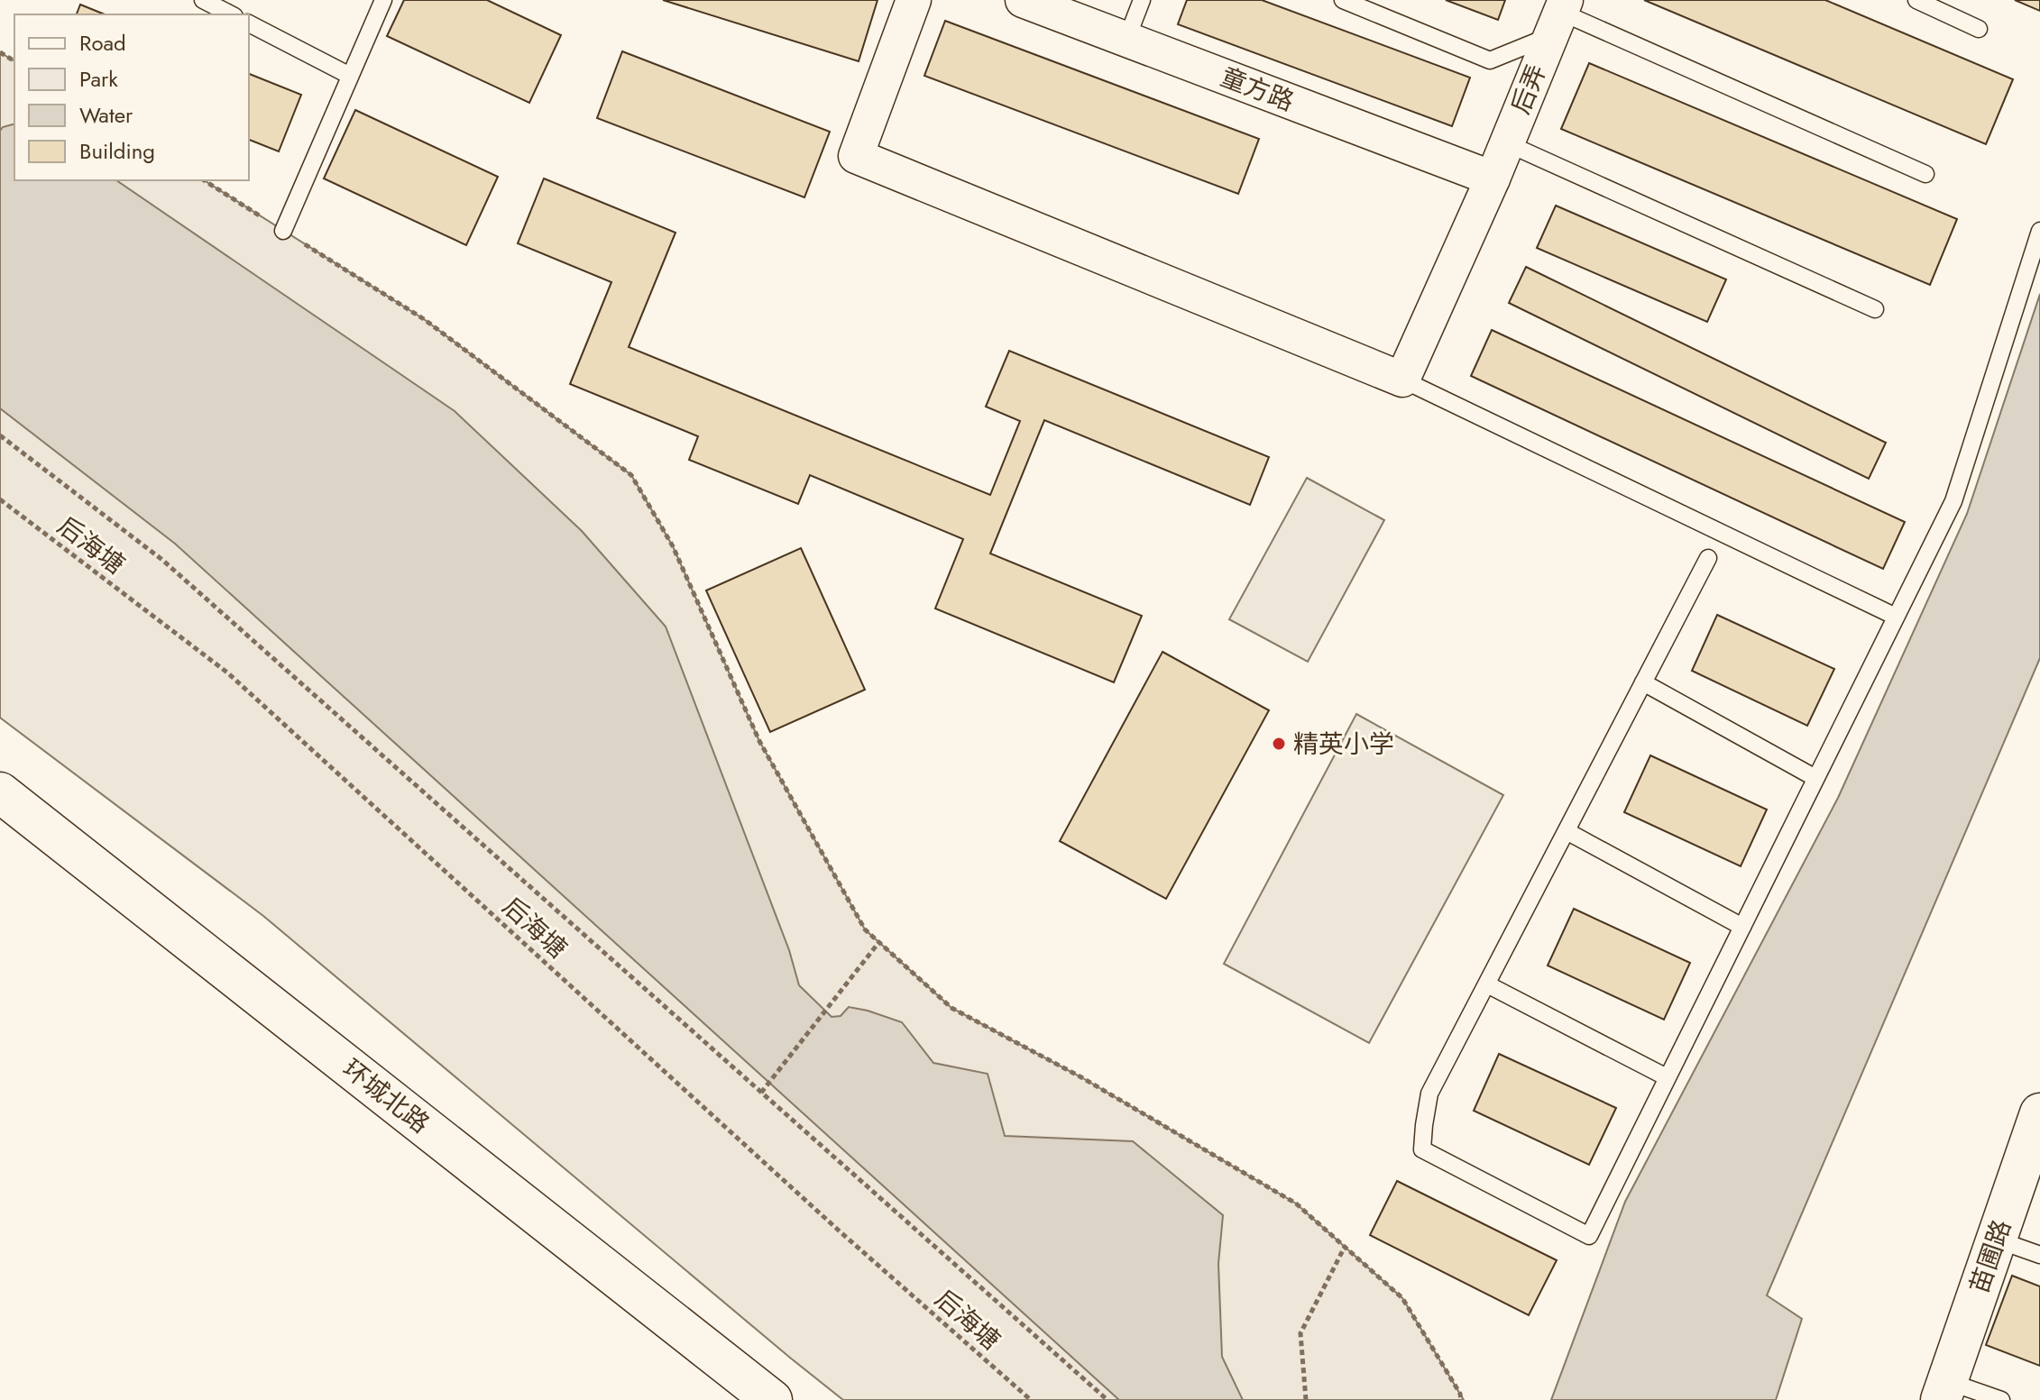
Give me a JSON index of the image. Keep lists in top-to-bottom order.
{
  "streets": {
    "street": [
      "童方路",
      "后弄",
      "环城北路",
      "苗圃路"
    ],
    "path": ["后海塘"]
  },
  "crossings": [
    ["童方路", "后弄"]
  ],
  "places": ["精英小学"],
  "legend": [
    "Road",
    "Park",
    "Water",
    "Building"
  ]
}
